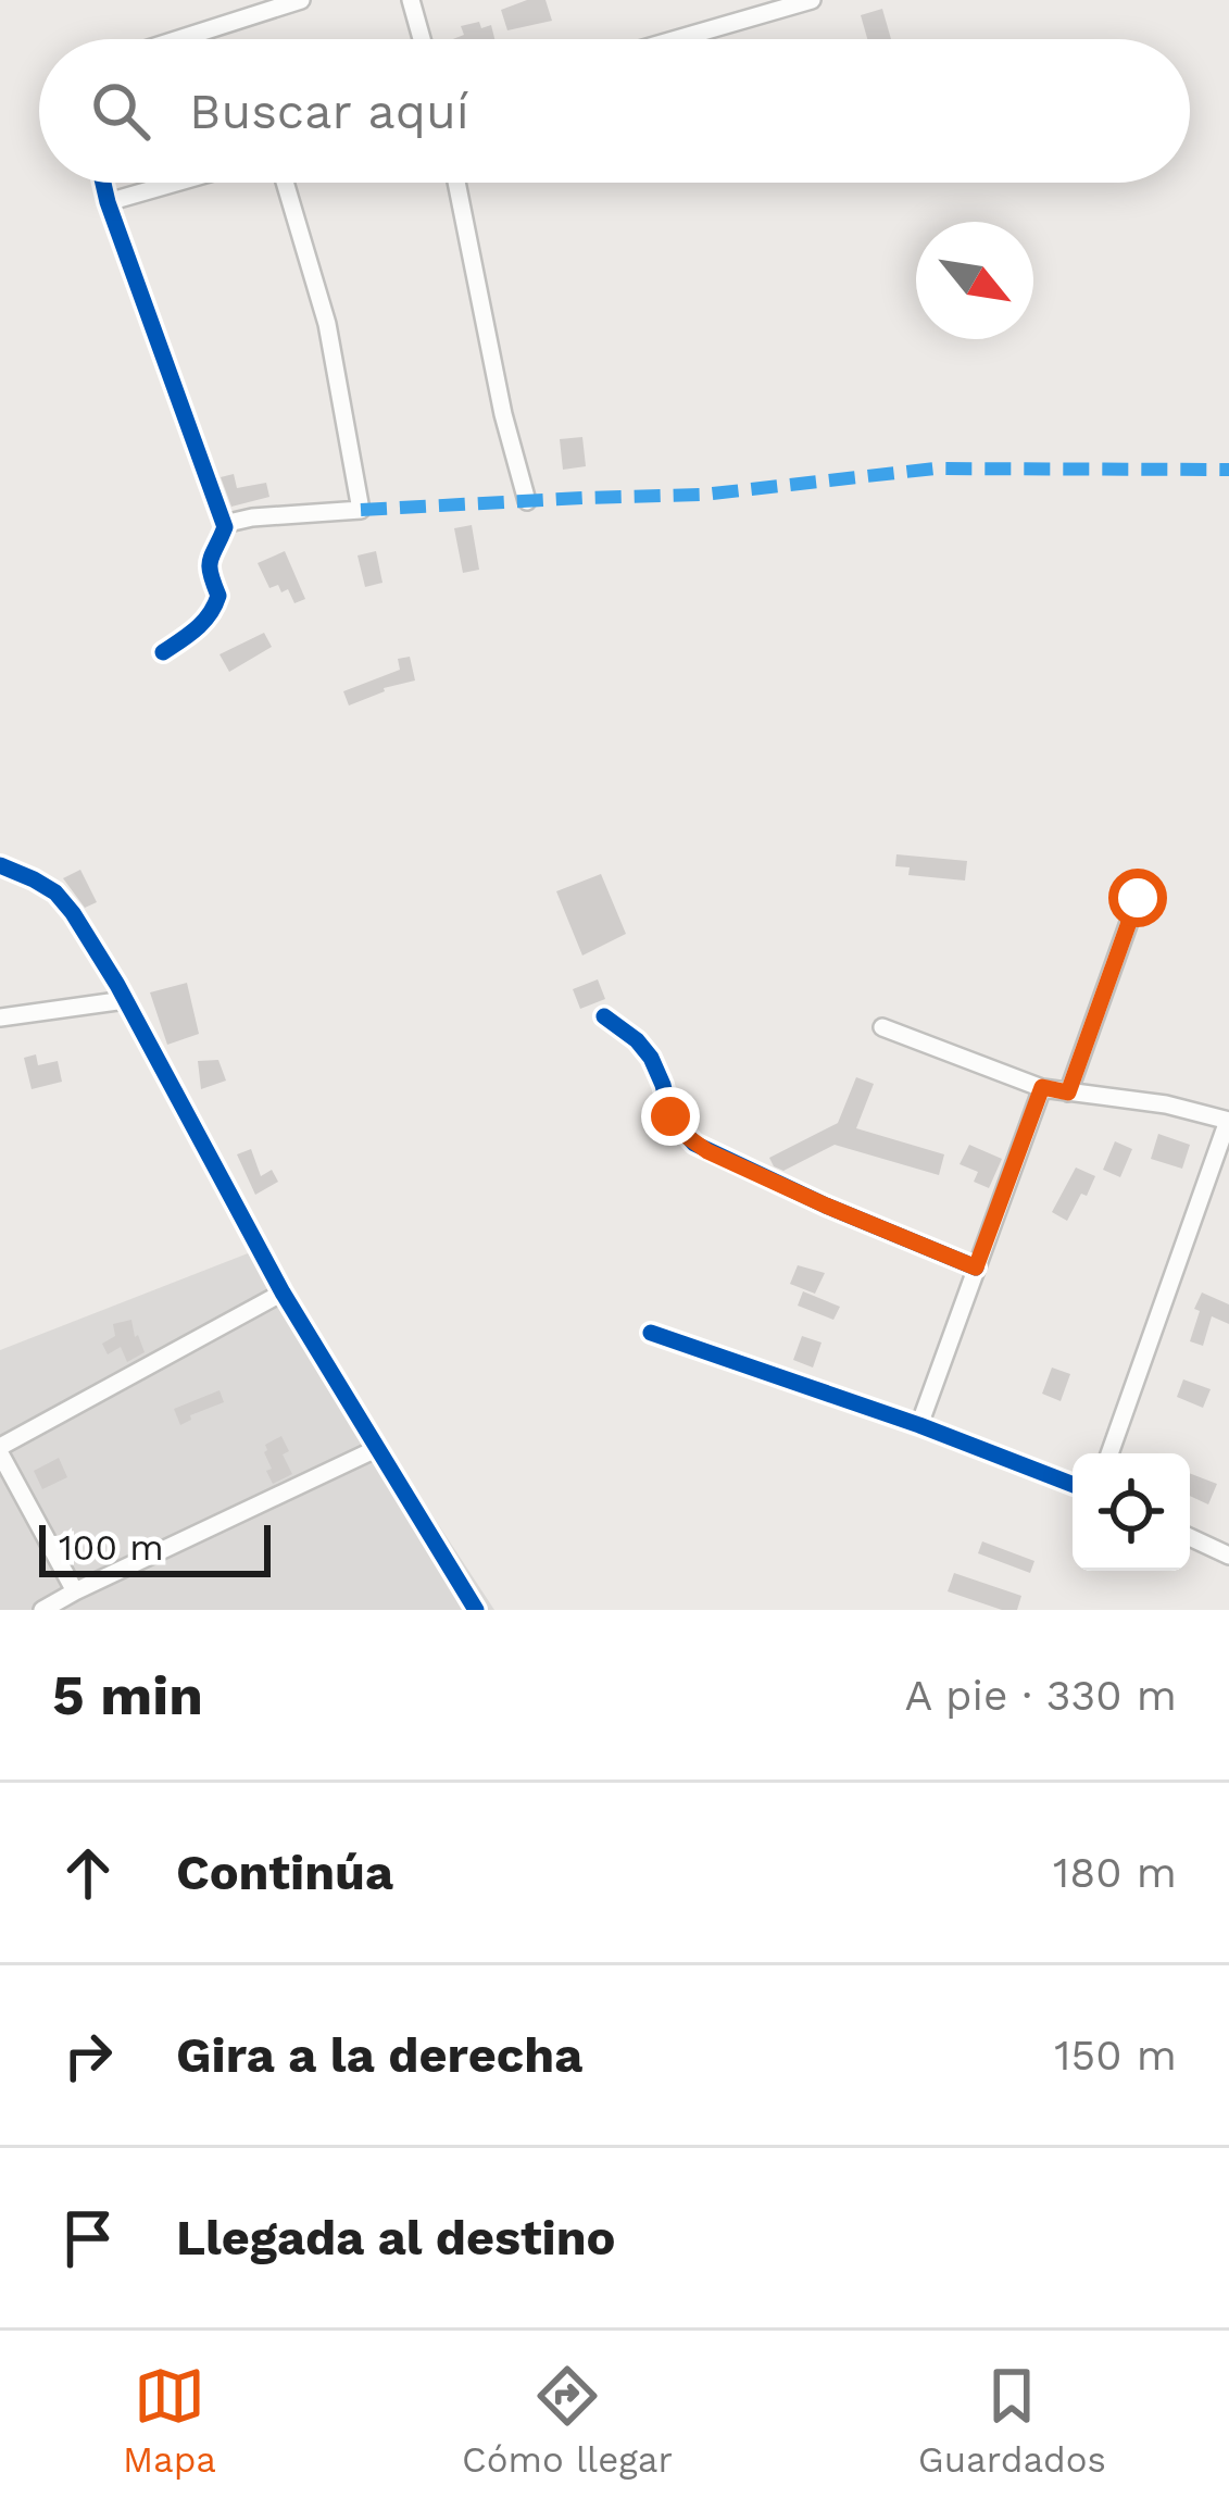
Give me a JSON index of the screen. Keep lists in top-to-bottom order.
{
  "scale_bar": "100 m",
  "north": "bottom right",
  "page": {
    "search": "Buscar aquí",
    "scale": "100 m",
    "heading": ["5 min", "A pie · 330 m"],
    "list": [
      ["Continúa", "180 m"],
      ["Gira a la derecha", "150 m"],
      "Llegada al destino"
    ],
    "nav": ["Mapa", "Cómo llegar", "Guardados"]
  }
}
